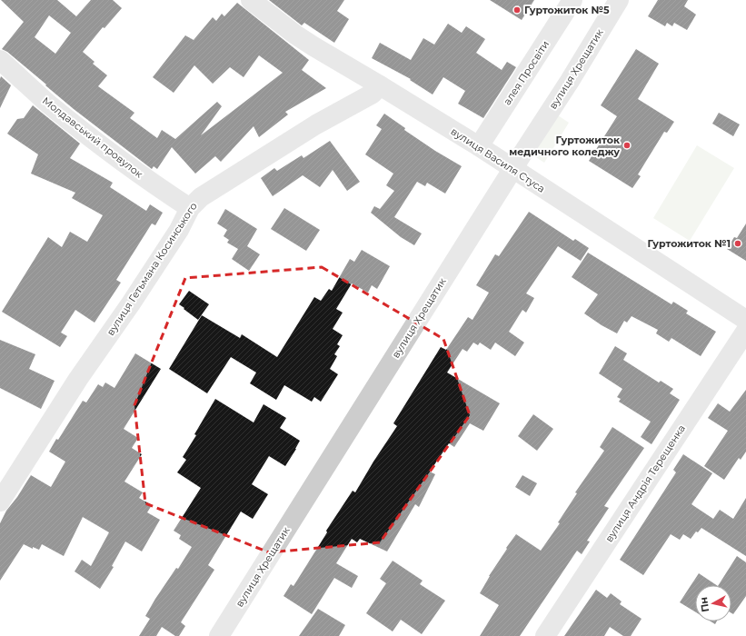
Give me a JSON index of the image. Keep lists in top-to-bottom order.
{
  "streets": {
    "street": [
      "вулиця Хрещатик",
      "алея Просвіти",
      "Молдавський провулок",
      "вулиця Василя Стуса",
      "вулиця Гетьмана Косинського",
      "вулиця Андрія Терещенка"
    ]
  },
  "crossings": [
    ["вулиця Хрещатик", "вулиця Василя Стуса"],
    ["алея Просвіти", "вулиця Василя Стуса"],
    ["Молдавський провулок", "вулиця Гетьмана Косинського"],
    ["вулиця Василя Стуса", "вулиця Гетьмана Косинського"]
  ],
  "places": ["Гуртожиток №5", "Гуртожиток медичного коледжу", "Гуртожиток №1"],
  "north": "left"
}
